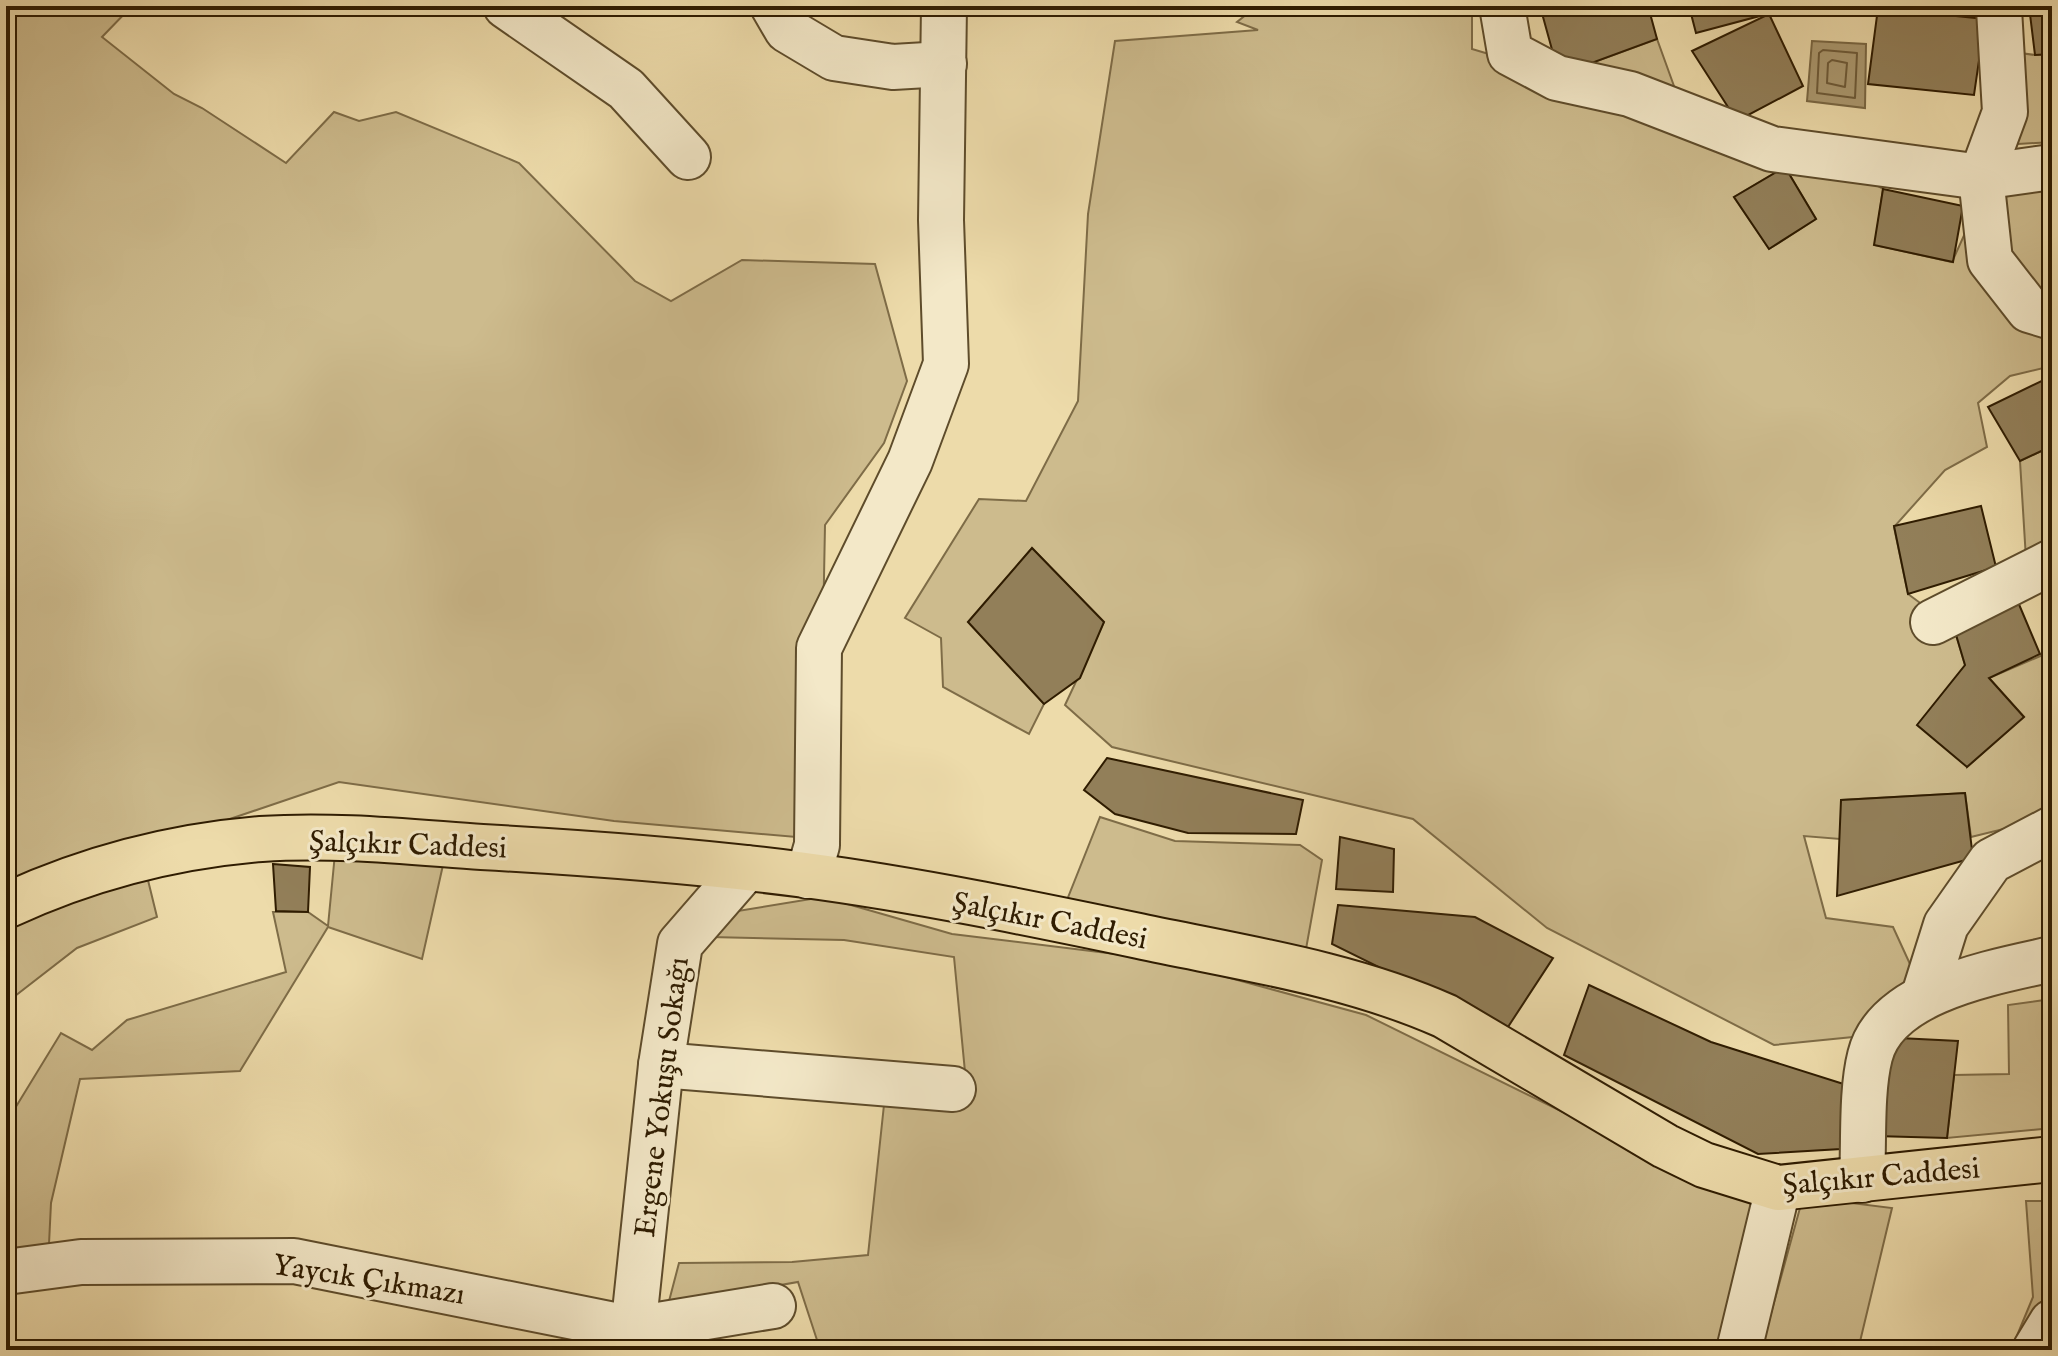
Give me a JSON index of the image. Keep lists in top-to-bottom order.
{
  "streets": {
    "main road": ["Şalçıkır Caddesi"],
    "street": ["Ergene Yokuşu Sokağı", "Yaycık Çıkmazı"]
  },
  "crossings": [
    ["Şalçıkır Caddesi", "Ergene Yokuşu Sokağı"],
    ["Ergene Yokuşu Sokağı", "Yaycık Çıkmazı"]
  ]
}
